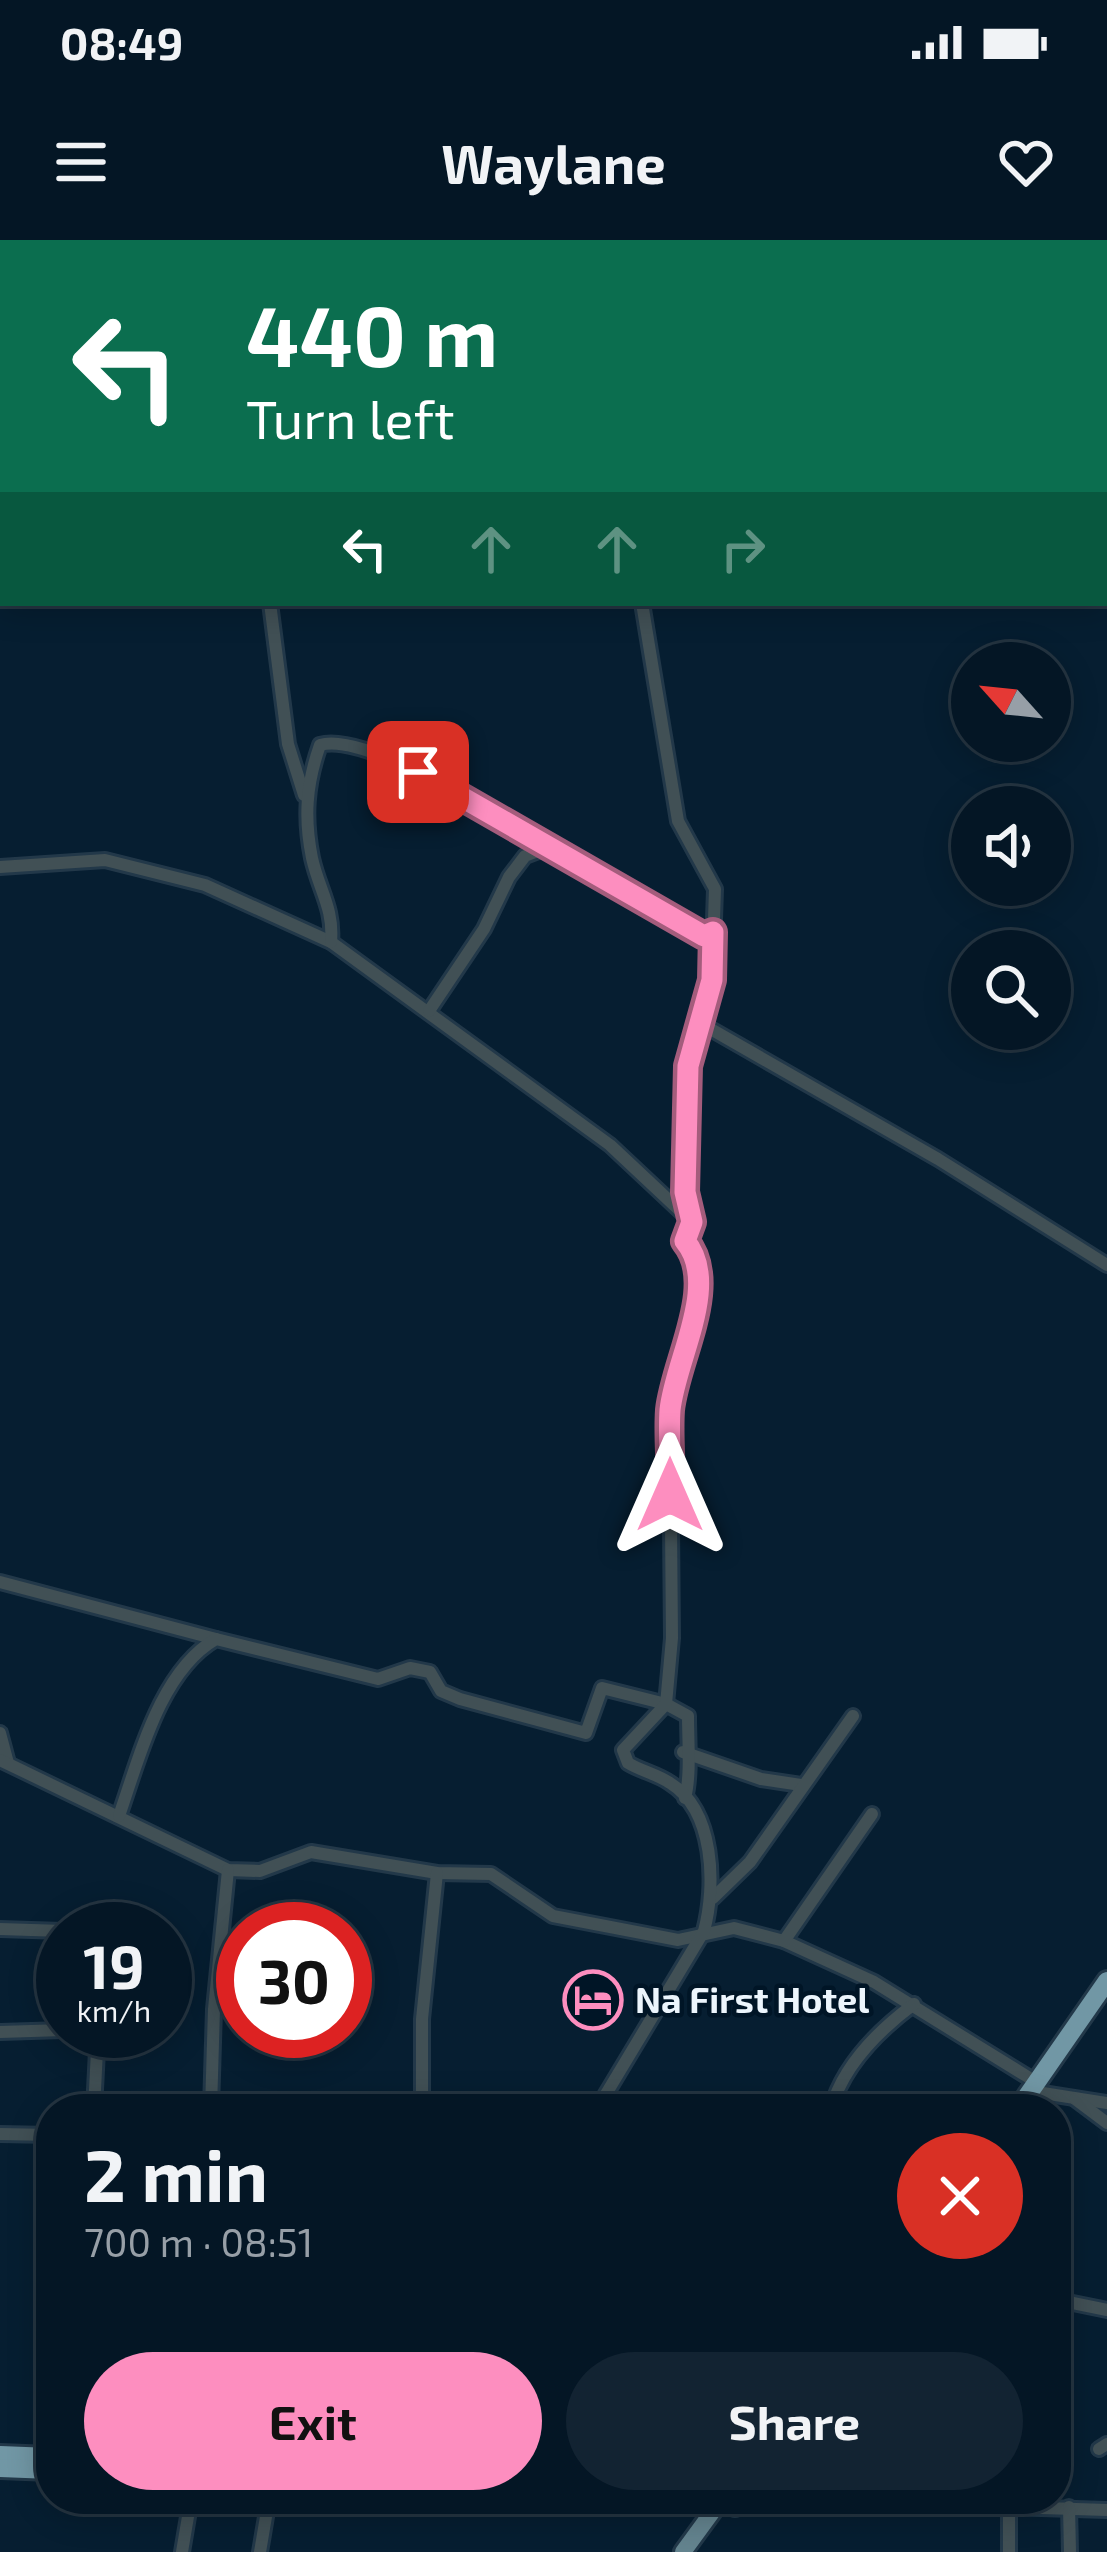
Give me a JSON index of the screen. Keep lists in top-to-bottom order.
{
  "places": {
    "hotel": ["Na First Hotel"]
  },
  "north": "top left",
  "page": {
    "status": "08:49",
    "header": "Waylane",
    "turn": ["440 m", "Turn left"],
    "speed": "19 km/h",
    "limit": "30",
    "heading": ["2 min", "700 m · 08:51"],
    "buttons": ["Exit", "Share"]
  }
}
